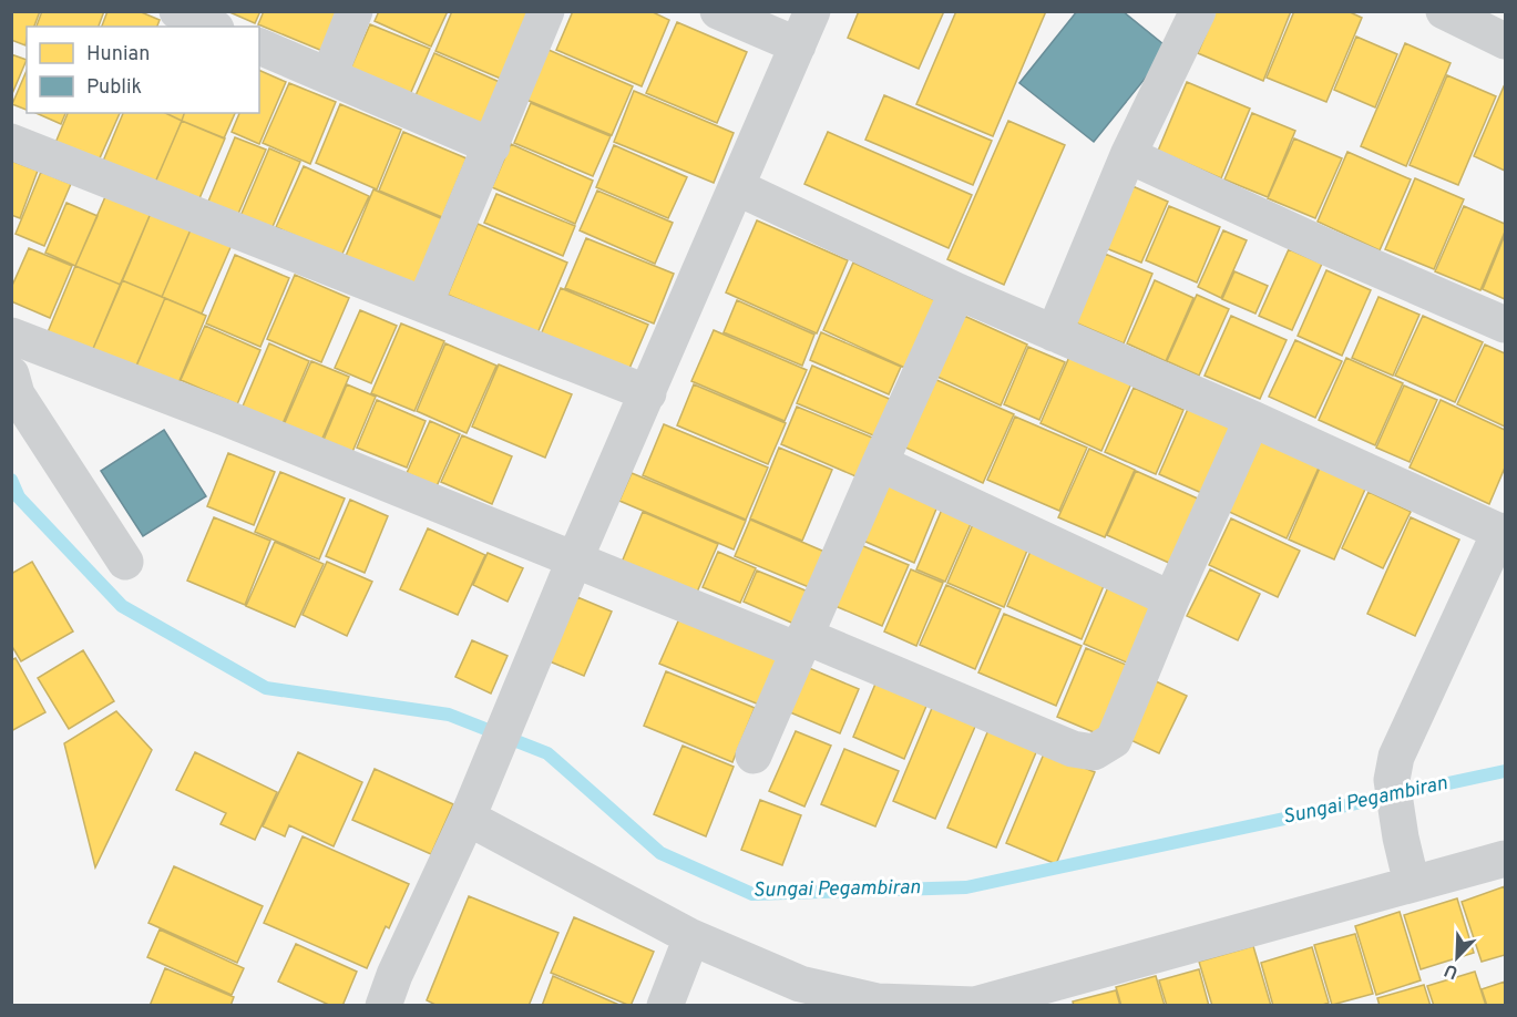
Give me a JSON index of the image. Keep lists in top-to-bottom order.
{
  "water": ["Sungai Pegambiran"],
  "legend": ["Hunian", "Publik"],
  "north": "bottom left"
}
